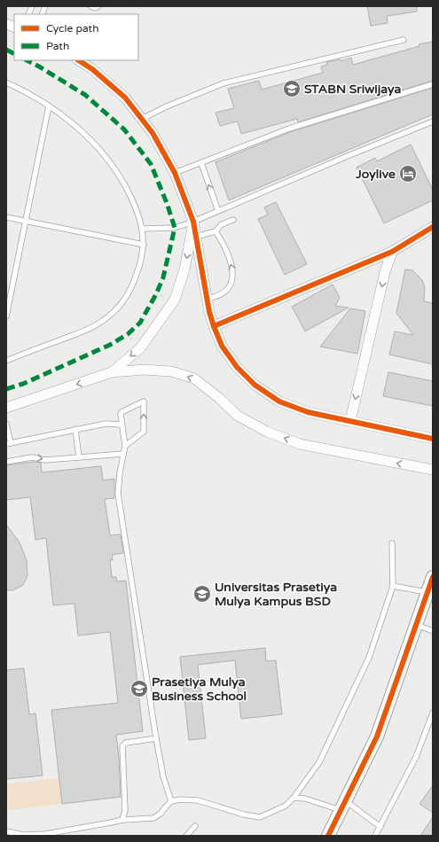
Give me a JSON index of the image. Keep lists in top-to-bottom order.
{
  "places": {
    "school or university": ["STABN Sriwijaya", "Universitas Prasetiya Mulya Kampus BSD", "Prasetiya Mulya Business School"],
    "hotel": ["Joylive"]
  },
  "legend": ["Cycle path", "Path"]
}
